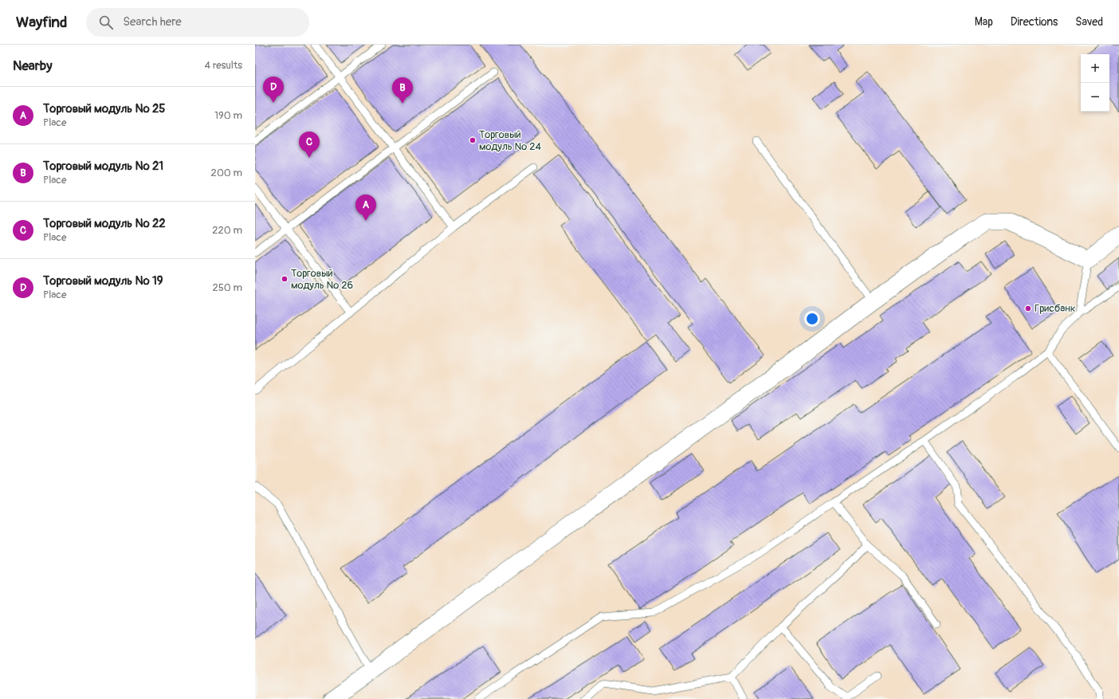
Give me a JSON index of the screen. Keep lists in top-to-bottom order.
{
  "places": ["Торговый модуль № 24", "Торговый модуль № 26", "Грисбанк"],
  "page": {
    "header": "Wayfind",
    "search": "Search here",
    "nav": ["Map", "Directions", "Saved"],
    "heading": ["Nearby", "4 results"],
    "map_buttons": ["+", "−"],
    "pins": [
      "D",
      "B",
      "C",
      "A"
    ],
    "list": [
      {
        "mark": "A",
        "name": "Торговый модуль № 25",
        "note": "Place",
        "value": "190 m"
      },
      {
        "mark": "B",
        "name": "Торговый модуль № 21",
        "note": "Place",
        "value": "200 m"
      },
      {
        "mark": "C",
        "name": "Торговый модуль № 22",
        "note": "Place",
        "value": "220 m"
      },
      {
        "mark": "D",
        "name": "Торговый модуль № 19",
        "note": "Place",
        "value": "250 m"
      }
    ]
  }
}
